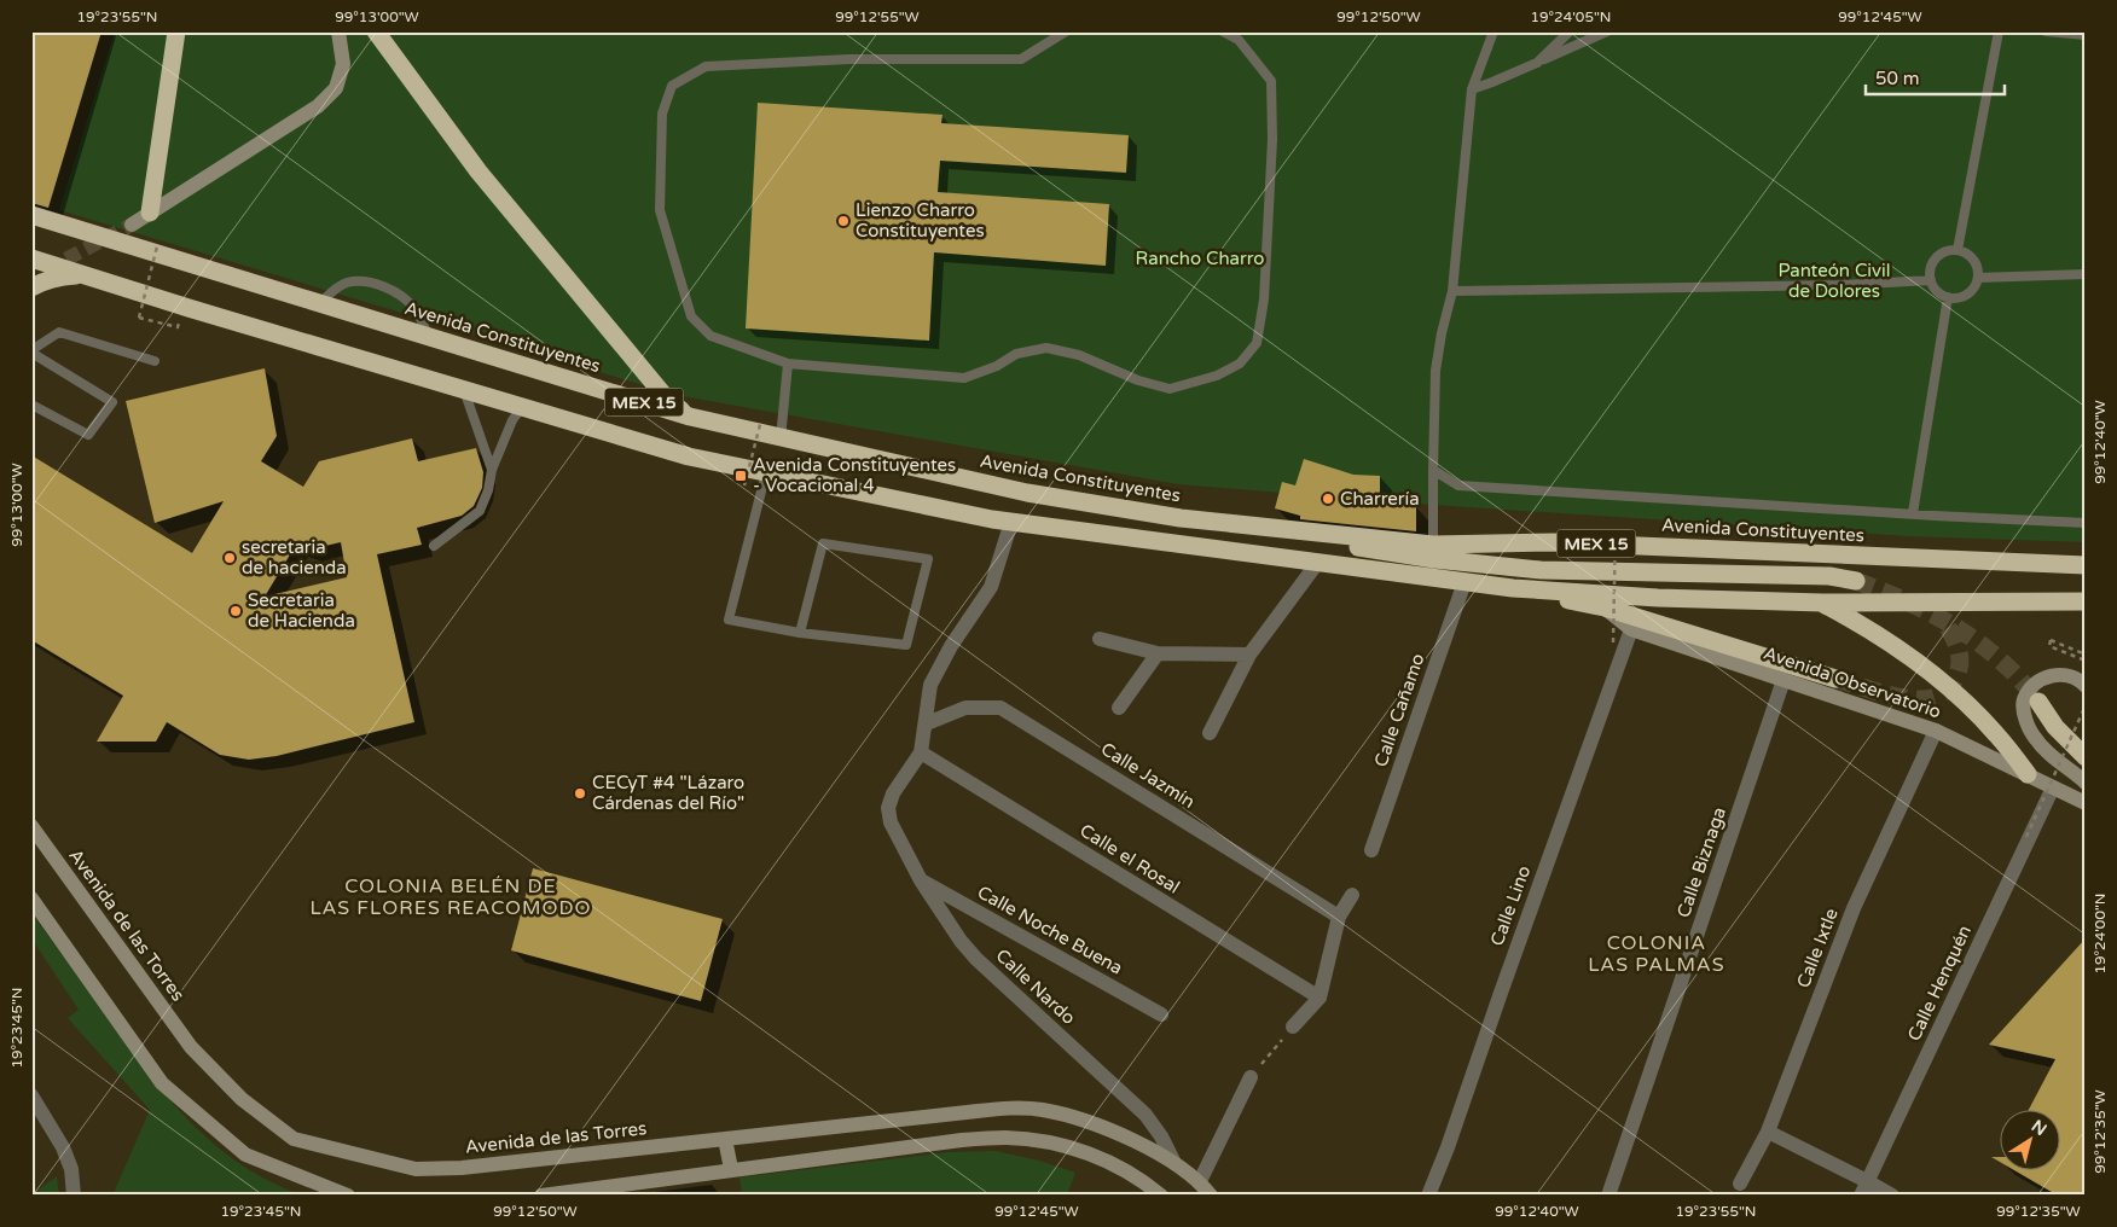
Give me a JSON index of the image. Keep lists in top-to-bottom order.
{
  "streets": {
    "highway": ["Avenida Constituyentes", "MEX 15"],
    "street": [
      "Avenida Observatorio",
      "Calle Cañamo",
      "Calle Jazmín",
      "Calle el Rosal",
      "Calle Biznaga",
      "Calle Lino",
      "Avenida de las Torres",
      "Calle Noche Buena",
      "Calle Ixtle",
      "Calle Henquén",
      "Calle Nardo"
    ]
  },
  "crossings": [
    ["MEX 15", "Calle Cañamo"],
    ["Avenida Observatorio", "Calle Biznaga"],
    ["Avenida Observatorio", "Calle Lino"],
    ["Avenida Observatorio", "Calle Ixtle"],
    ["Avenida Observatorio", "Calle Henquén"],
    ["Calle el Rosal", "Calle Nardo"],
    ["Avenida de las Torres", "Calle Nardo"],
    ["Calle Noche Buena", "Calle Nardo"]
  ],
  "districts": ["COLONIA BELÉN DE LAS FLORES REACOMODO", "COLONIA LAS PALMAS"],
  "parks": ["Rancho Charro", "Panteón Civil de Dolores"],
  "places": {
    "other": [
      "Lienzo Charro Constituyentes",
      "Charrería",
      "secretaria de hacienda",
      "Secretaria de Hacienda",
      "CECyT #4 \"Lázaro Cárdenas del Río\""
    ],
    "transit": ["Avenida Constituyentes - Vocacional 4"]
  },
  "scale_bar": "50 m",
  "north": "top right",
  "coordinates": [
    "19°23'55\"N",
    "99°13'00\"W",
    "99°12'55\"W",
    "99°12'50\"W",
    "19°24'05\"N",
    "99°12'45\"W",
    "99°12'40\"W",
    "19°24'00\"N",
    "19°23'45\"N",
    "99°12'35\"W"
  ]
}
